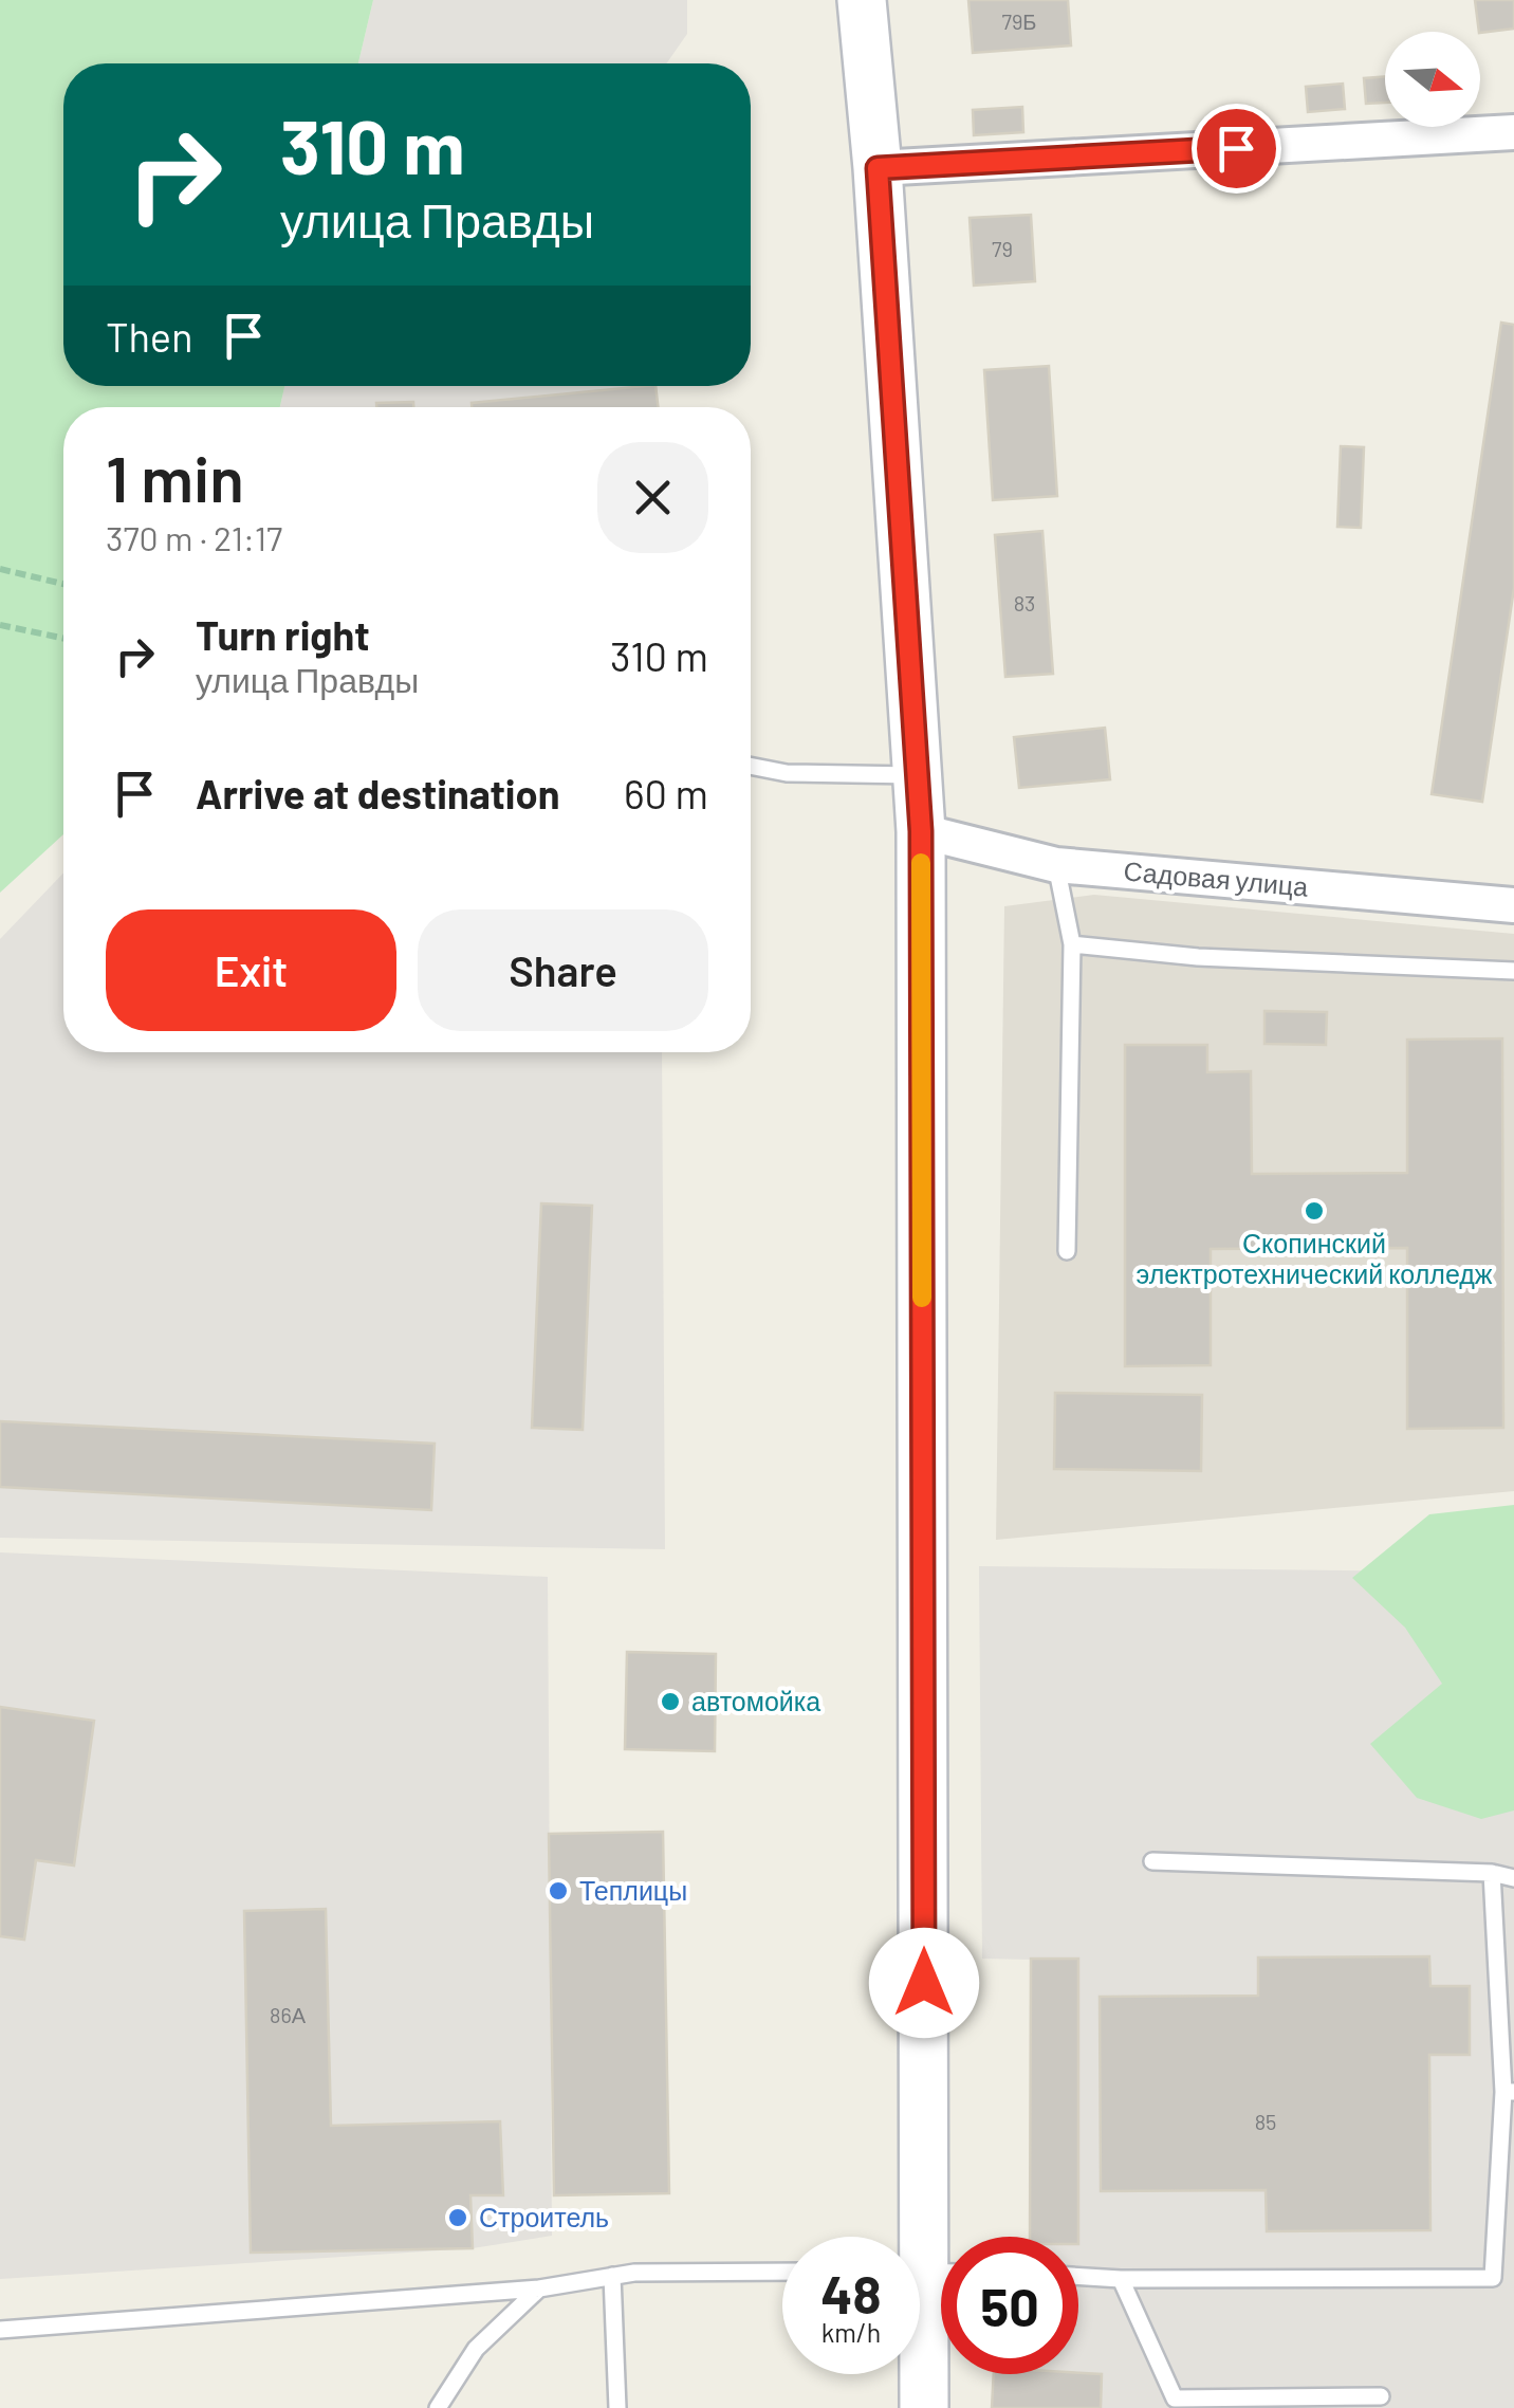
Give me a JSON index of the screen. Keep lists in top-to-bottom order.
{
  "streets": {
    "street": ["Садовая улица"]
  },
  "places": [
    "Скопинский электротехнический колледж",
    "автомойка",
    "Теплицы",
    "Строитель"
  ],
  "house_numbers": [
    "79Б",
    "79",
    "83",
    "86А",
    "85"
  ],
  "north": "right",
  "page": {
    "turn": ["310 m", "улица Правды"],
    "then": "Then",
    "heading": ["1 min", "370 m · 21:17"],
    "list": [
      {
        "name": "Turn right",
        "note": "улица Правды",
        "value": "310 m"
      },
      {
        "name": "Arrive at destination",
        "value": "60 m"
      }
    ],
    "buttons": ["Exit", "Share"],
    "speed": "48 km/h",
    "limit": "50"
  }
}
